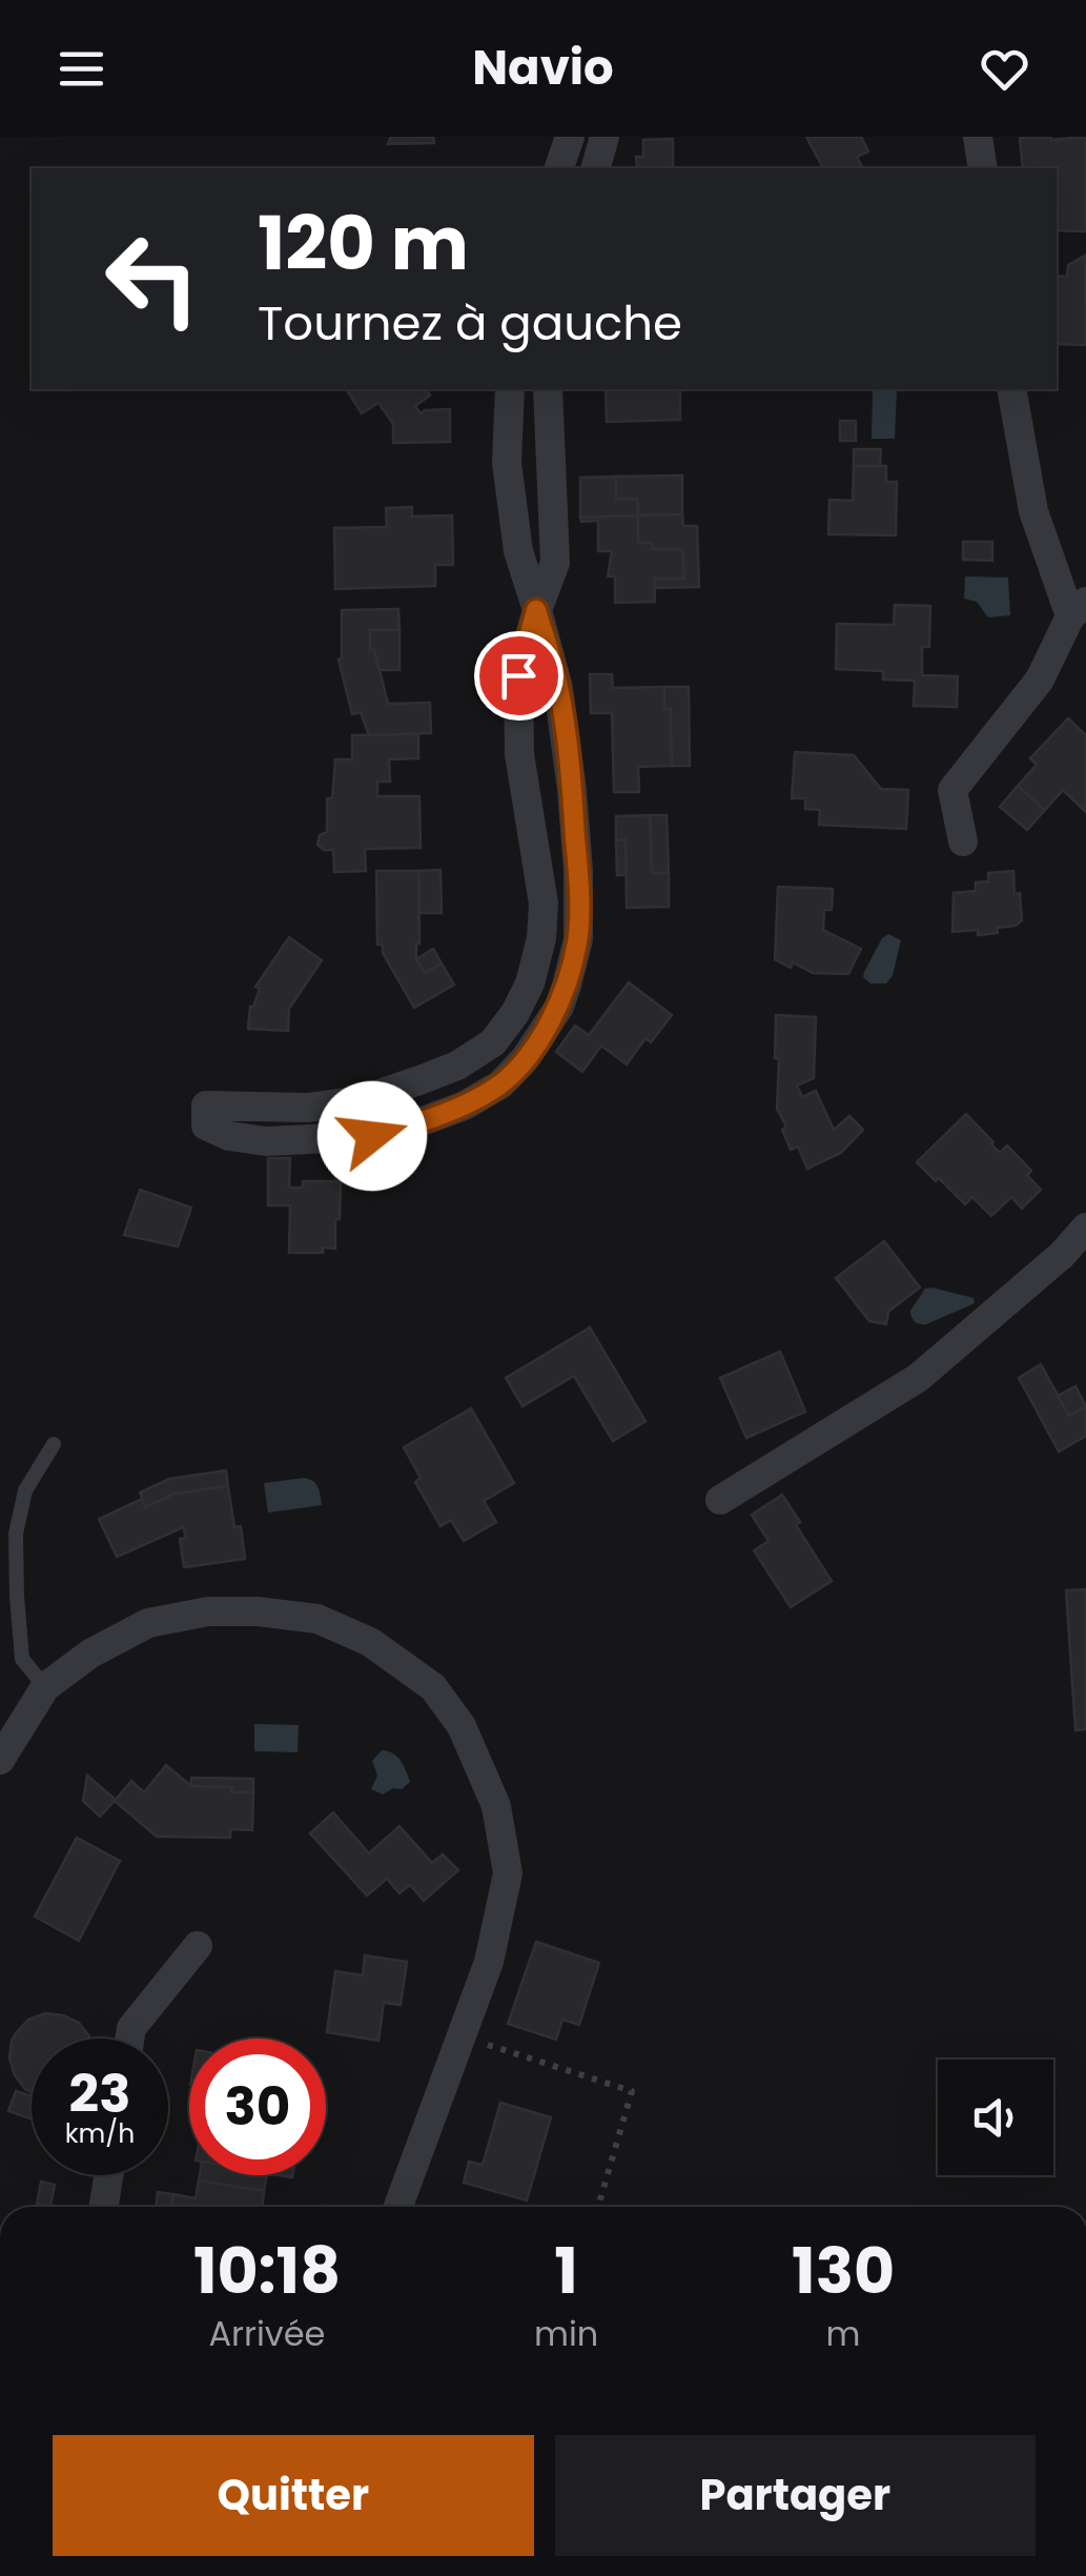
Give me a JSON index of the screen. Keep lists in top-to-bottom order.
{
  "page": {
    "header": "Navio",
    "turn": ["120 m", "Tournez à gauche"],
    "speed": "23 km/h",
    "limit": "30",
    "eta": [
      "10:18",
      "Arrivée",
      "1",
      "min",
      "130",
      "m"
    ],
    "buttons": ["Quitter", "Partager"]
  }
}
